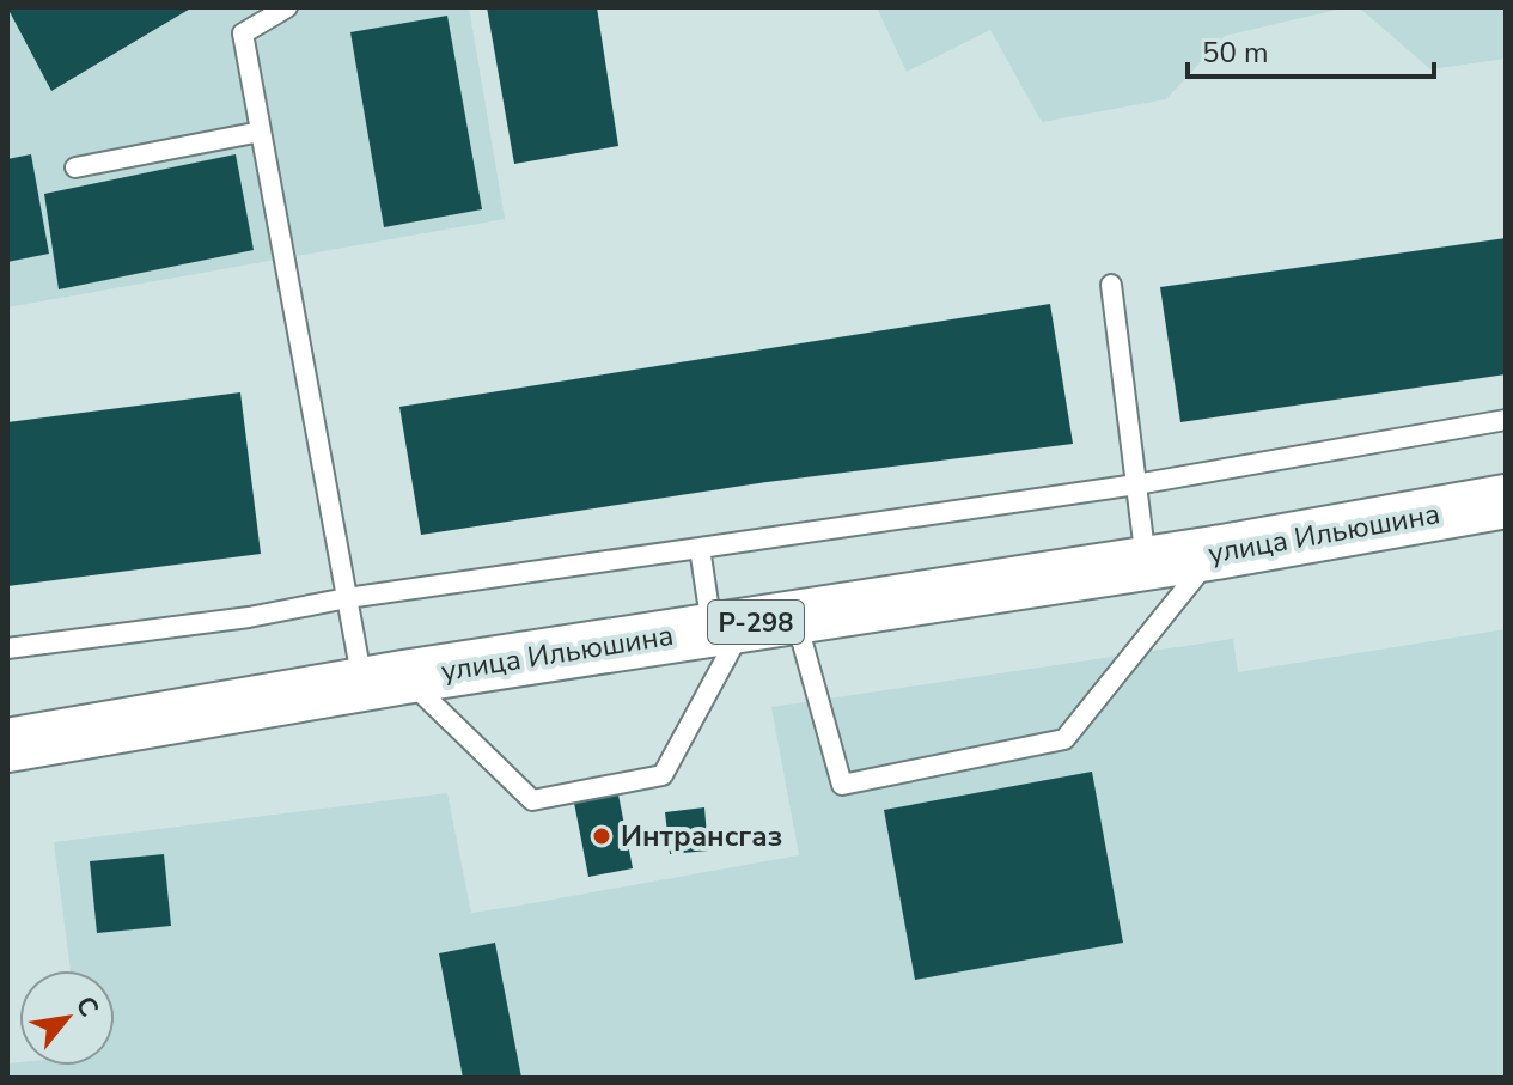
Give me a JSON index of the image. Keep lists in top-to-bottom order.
{
  "streets": {
    "highway": ["улица Ильюшина", "Р-298"]
  },
  "places": ["Интрансгаз"],
  "scale_bar": "50 m",
  "north": "top right"
}
